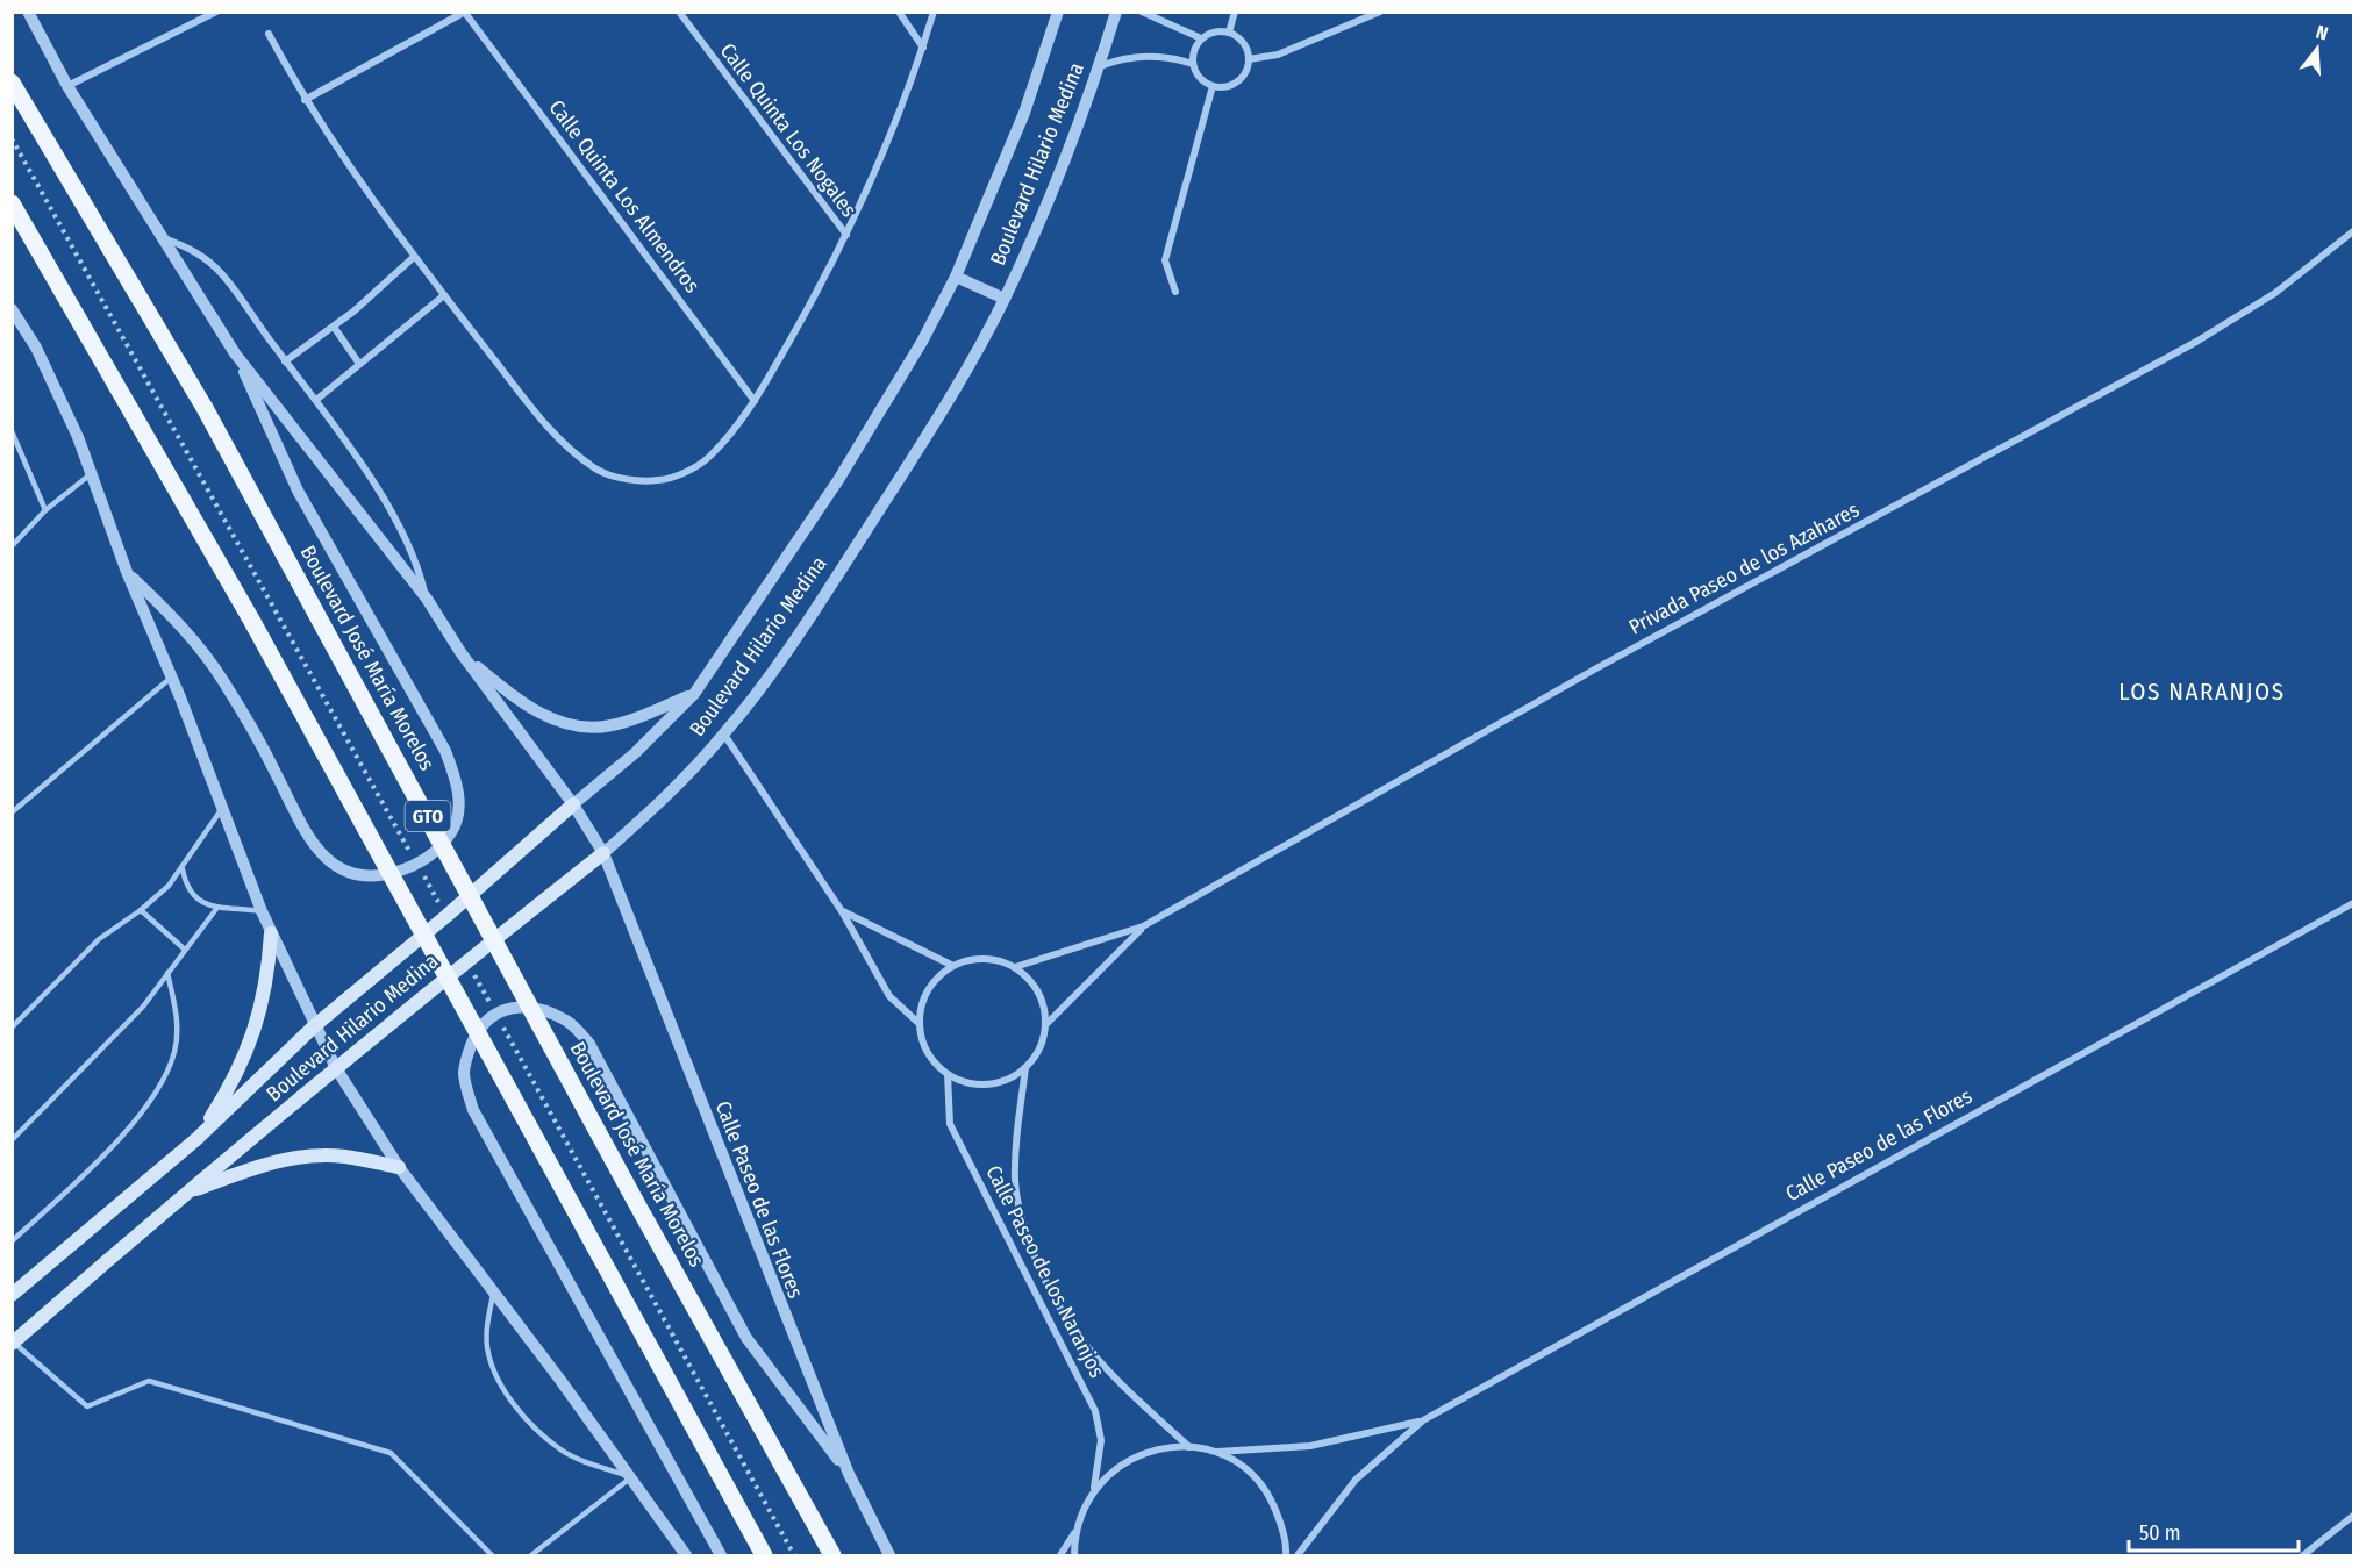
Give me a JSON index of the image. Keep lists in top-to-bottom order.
{
  "streets": {
    "main road": ["Boulevard Hilario Medina", "Boulevard José María Morelos", "GTO"],
    "street": [
      "Calle Quinta Los Nogales",
      "Calle Quinta Los Almendros",
      "Privada Paseo de los Azahares",
      "Calle Paseo de las Flores",
      "Calle Paseo de los Naranjos"
    ]
  },
  "crossings": [
    ["Boulevard Hilario Medina", "Calle Paseo de las Flores"],
    ["Privada Paseo de los Azahares", "Calle Paseo de los Naranjos"]
  ],
  "districts": ["LOS NARANJOS"],
  "scale_bar": "50 m",
  "north": "top"
}
